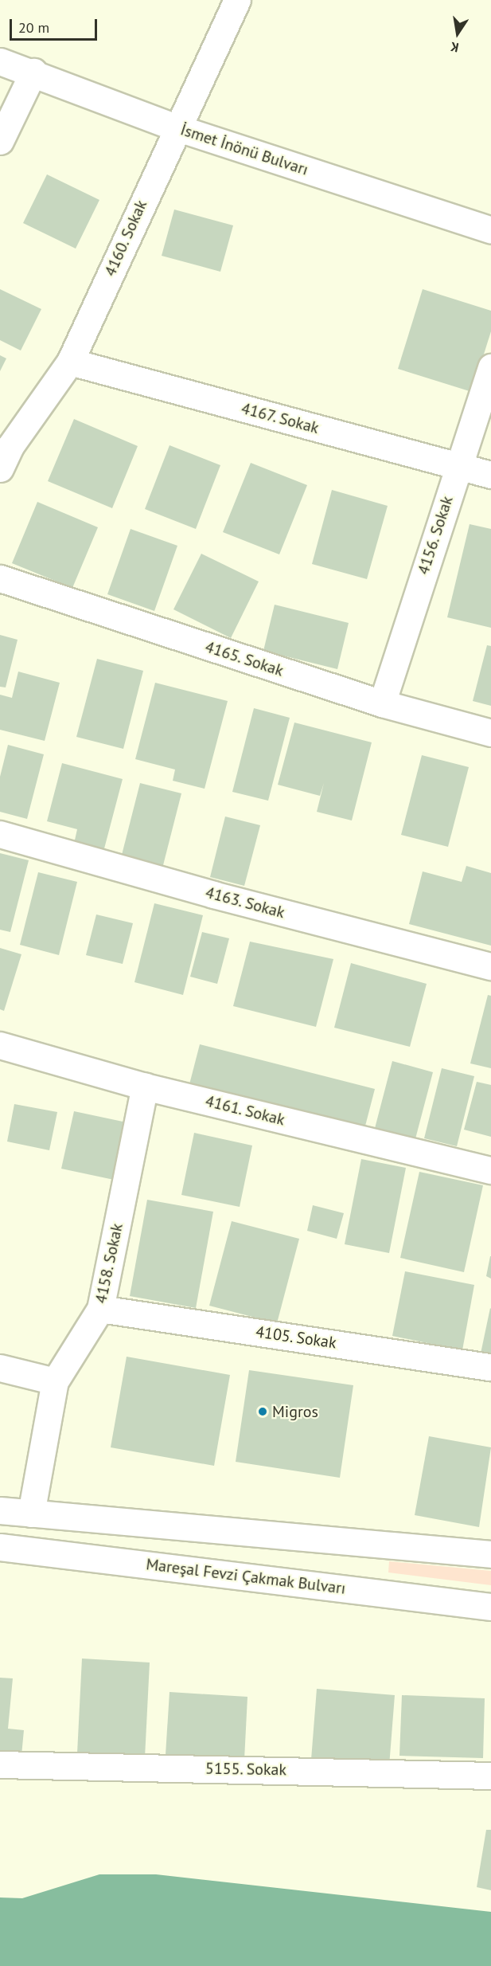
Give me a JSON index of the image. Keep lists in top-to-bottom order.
{
  "streets": {
    "main road": [
      "İsmet İnönü Bulvarı",
      "4160. Sokak",
      "4167. Sokak",
      "4156. Sokak",
      "4165. Sokak",
      "4163. Sokak",
      "4161. Sokak",
      "4158. Sokak",
      "4105. Sokak",
      "Mareşal Fevzi Çakmak Bulvarı",
      "5155. Sokak"
    ]
  },
  "crossings": [
    ["İsmet İnönü Bulvarı", "4160. Sokak"],
    ["4160. Sokak", "4167. Sokak"],
    ["4167. Sokak", "4156. Sokak"],
    ["4156. Sokak", "4165. Sokak"],
    ["4161. Sokak", "4158. Sokak"],
    ["4158. Sokak", "4105. Sokak"]
  ],
  "places": ["Migros"],
  "scale_bar": "20 m",
  "north": "bottom"
}
